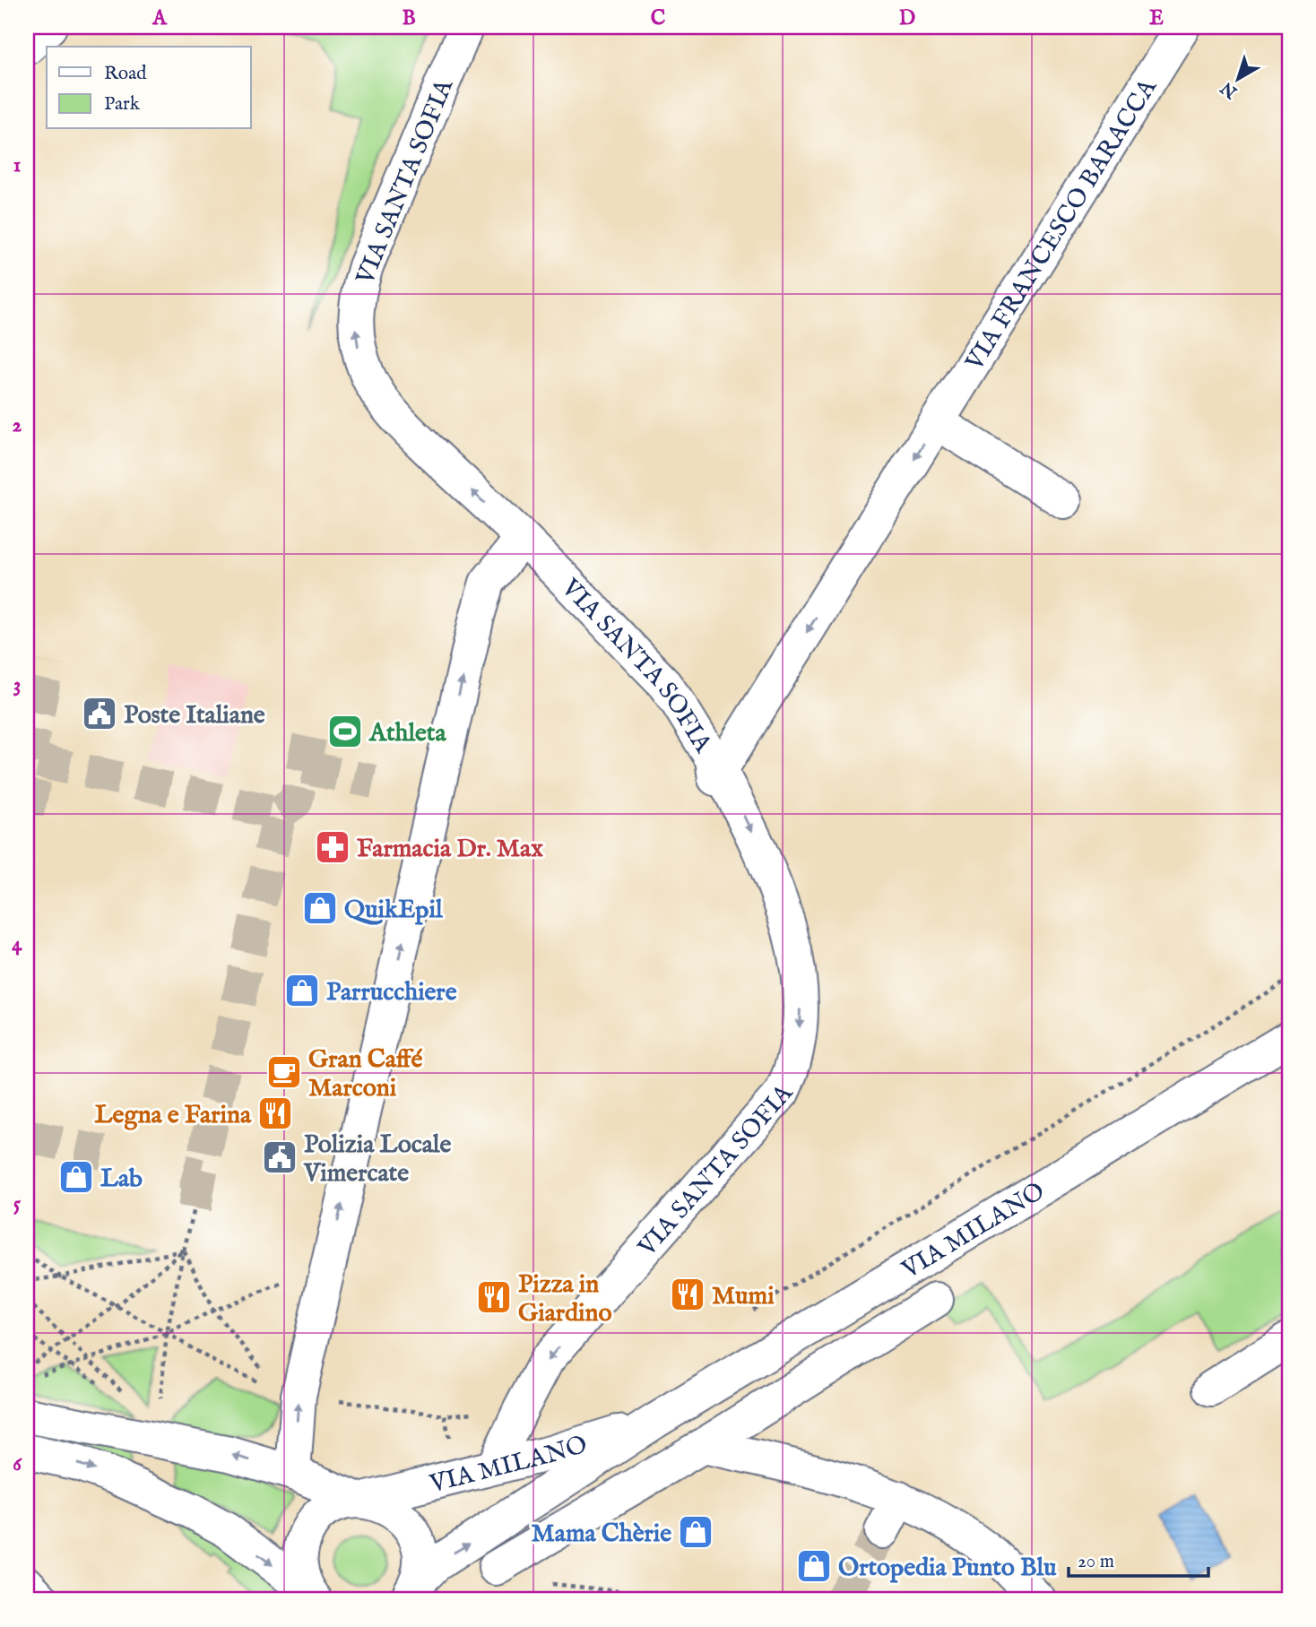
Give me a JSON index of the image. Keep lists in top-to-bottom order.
{
  "streets": {
    "street": ["VIA SANTA SOFIA", "VIA FRANCESCO BARACCA", "VIA MILANO"]
  },
  "crossings": [
    ["VIA SANTA SOFIA", "VIA FRANCESCO BARACCA"],
    ["VIA SANTA SOFIA", "VIA MILANO"]
  ],
  "one_way": ["VIA FRANCESCO BARACCA"],
  "places": {
    "public building": ["Poste Italiane", "Polizia Locale Vimercate"],
    "sports": ["Athleta"],
    "pharmacy": ["Farmacia Dr. Max"],
    "shop": [
      "QuikEpil",
      "Parrucchiere",
      "Lab",
      "Mama Chèrie",
      "Ortopedia Punto Blu"
    ],
    "cafe": ["Gran Caffé Marconi"],
    "restaurant": ["Legna e Farina", "Mumi", "Pizza in Giardino"]
  },
  "legend": ["Road", "Park"],
  "scale_bar": "20 m",
  "north": "bottom left",
  "grid": {
    "columns": [
      "A",
      "B",
      "C",
      "D",
      "E"
    ],
    "rows": [
      "1",
      "2",
      "3",
      "4",
      "5",
      "6"
    ]
  }
}
